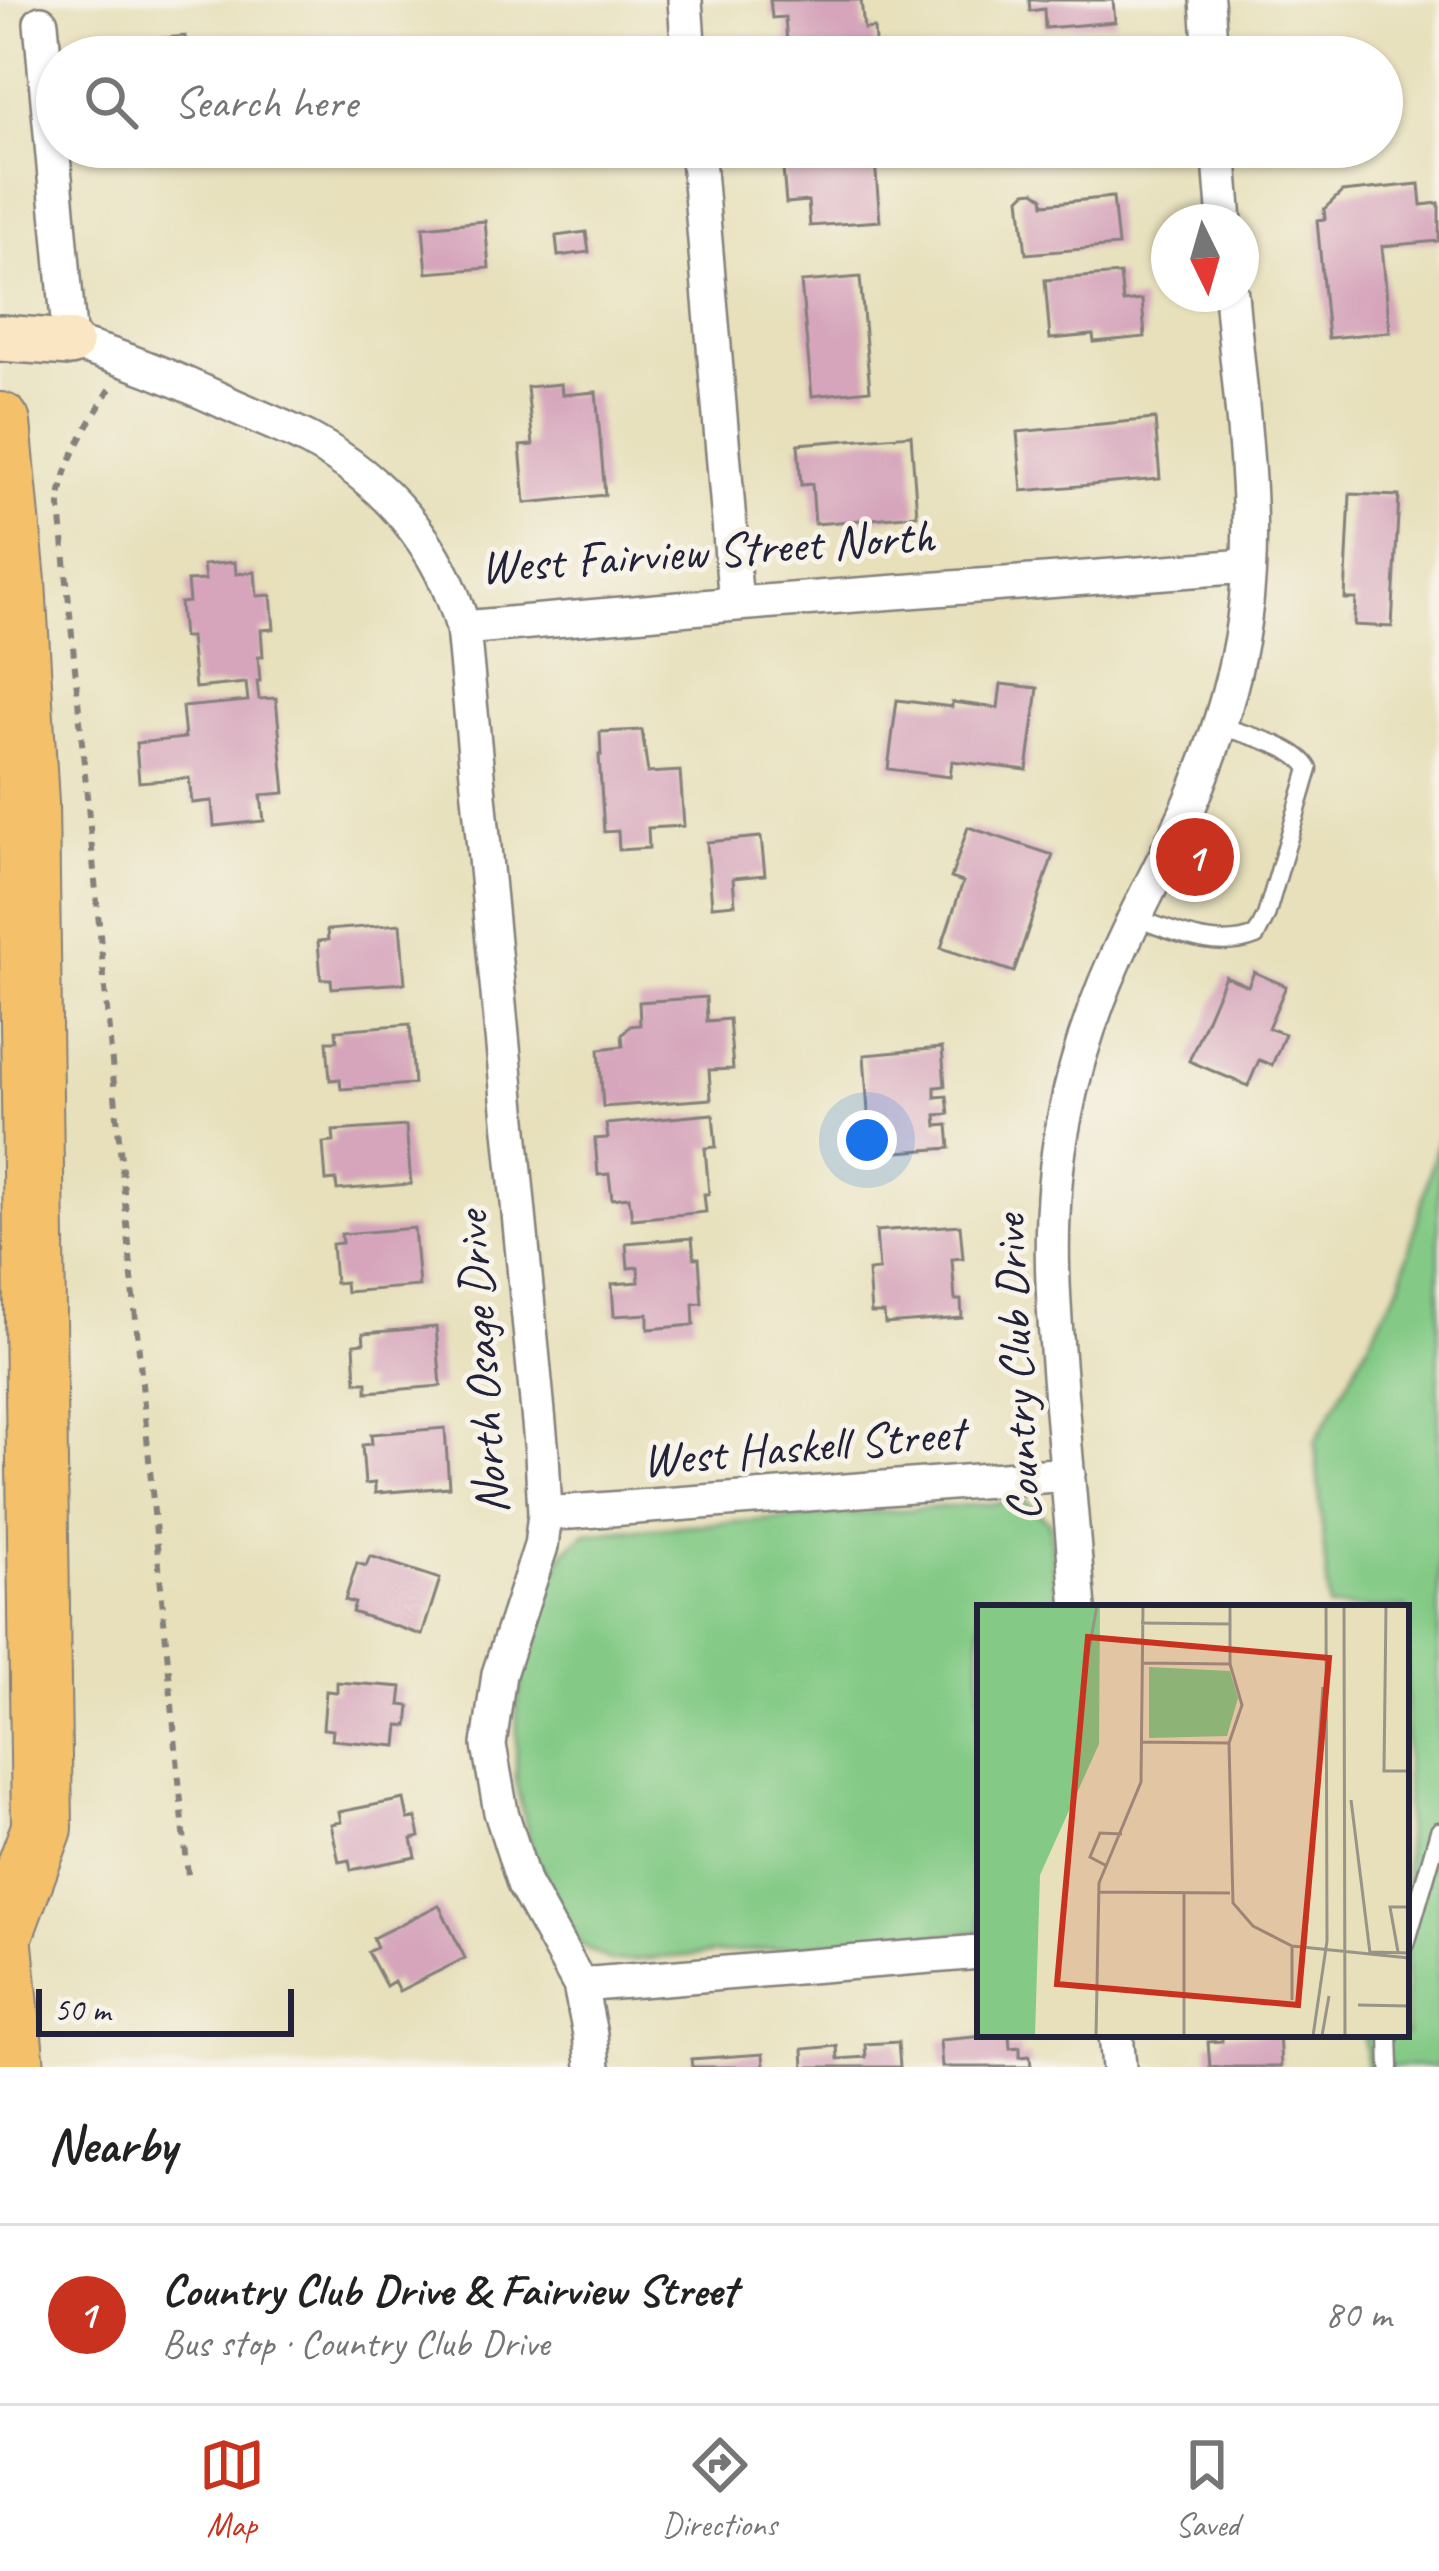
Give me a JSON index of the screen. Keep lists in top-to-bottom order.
{
  "streets": {
    "street": [
      "West Fairview Street North",
      "North Osage Drive",
      "Country Club Drive",
      "West Haskell Street"
    ]
  },
  "crossings": [
    ["West Fairview Street North", "North Osage Drive"],
    ["West Fairview Street North", "Country Club Drive"],
    ["North Osage Drive", "West Haskell Street"],
    ["Country Club Drive", "West Haskell Street"]
  ],
  "scale_bar": "50 m",
  "north": "bottom",
  "page": {
    "search": "Search here",
    "pins": "1",
    "scale": "50 m",
    "heading": "Nearby",
    "list": [
      {
        "mark": "1",
        "name": "Country Club Drive & Fairview Street",
        "note": "Bus stop · Country Club Drive",
        "value": "80 m"
      }
    ],
    "nav": ["Map", "Directions", "Saved"]
  }
}
